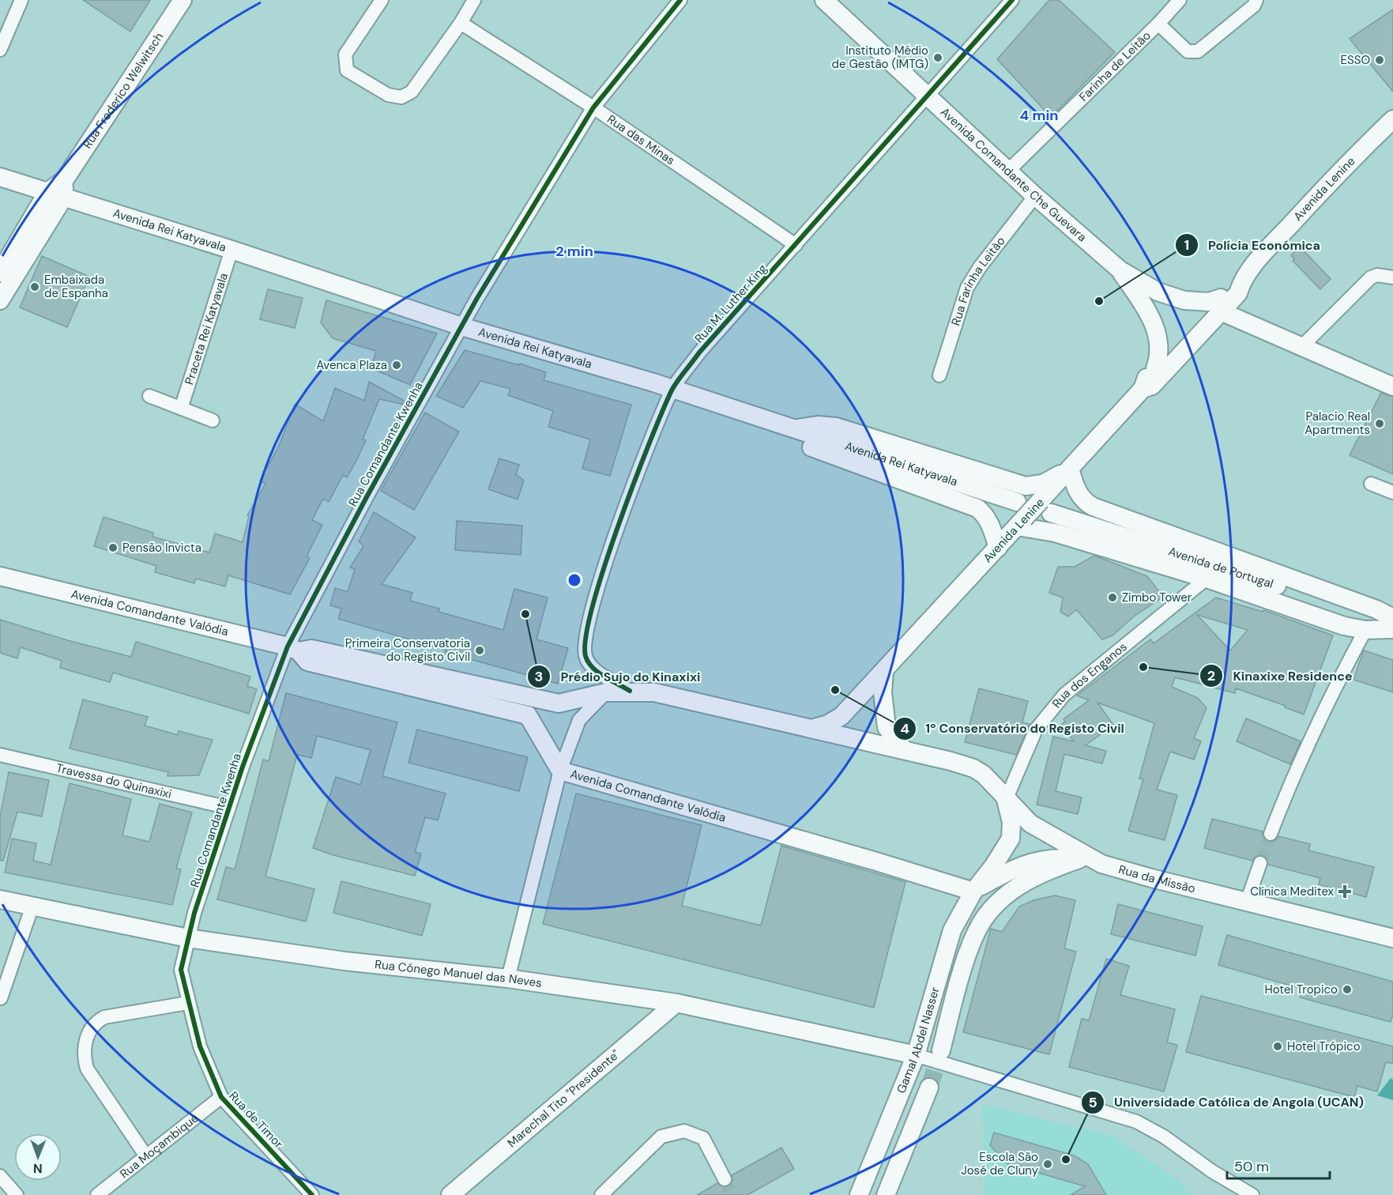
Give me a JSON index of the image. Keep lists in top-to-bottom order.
{
  "streets": {
    "main road": [
      "Rua Frederico Welwitsch",
      "Avenida Comandante Che Guevara",
      "Avenida Lenine",
      "Avenida Rei Katyavala",
      "Avenida de Portugal",
      "Avenida Comandante Valódia",
      "Rua da Missão",
      "Rua Cónego Manuel das Neves",
      "Gamal Abdel Nasser",
      "Marechal Tito \"Presidente\""
    ],
    "street": [
      "Farinha de Leitão",
      "Rua das Minas",
      "Rua Farinha Leitào",
      "Rua M. Luther King",
      "Praceta Rei Katyavala",
      "Rua Comandante Kwenha",
      "Rua dos Enganos",
      "Travessa do Quinaxixi",
      "Rua de Timor",
      "Rua Moçambique"
    ]
  },
  "crossings": [
    ["Farinha de Leitão", "Avenida Comandante Che Guevara"],
    ["Rua Frederico Welwitsch", "Avenida Rei Katyavala"],
    ["Rua das Minas", "Rua M. Luther King"],
    ["Rua das Minas", "Rua Comandante Kwenha"],
    ["Avenida Comandante Che Guevara", "Avenida Lenine"],
    ["Avenida Comandante Che Guevara", "Rua Farinha Leitào"],
    ["Avenida Comandante Che Guevara", "Rua M. Luther King"],
    ["Avenida Lenine", "Avenida de Portugal"],
    ["Avenida Lenine", "Avenida Comandante Valódia"],
    ["Avenida Rei Katyavala", "Rua M. Luther King"],
    ["Avenida Rei Katyavala", "Praceta Rei Katyavala"],
    ["Avenida Rei Katyavala", "Rua Comandante Kwenha"],
    ["Rua M. Luther King", "Avenida Comandante Valódia"],
    ["Rua Comandante Kwenha", "Avenida Comandante Valódia"],
    ["Rua Comandante Kwenha", "Travessa do Quinaxixi"],
    ["Rua Comandante Kwenha", "Rua Cónego Manuel das Neves"],
    ["Rua Comandante Kwenha", "Rua de Timor"],
    ["Avenida Comandante Valódia", "Rua da Missão"],
    ["Avenida Comandante Valódia", "Gamal Abdel Nasser"],
    ["Rua dos Enganos", "Rua da Missão"],
    ["Rua dos Enganos", "Gamal Abdel Nasser"],
    ["Rua da Missão", "Gamal Abdel Nasser"],
    ["Rua Cónego Manuel das Neves", "Gamal Abdel Nasser"],
    ["Rua Cónego Manuel das Neves", "Marechal Tito \"Presidente\""],
    ["Rua Cónego Manuel das Neves", "Rua de Timor"],
    ["Rua de Timor", "Rua Moçambique"]
  ],
  "places": {
    "other": [
      "Instituto Médio de Gestão (IMTG)",
      "ESSO",
      "Embaixada de Espanha",
      "Polícia Económica",
      "Avenca Plaza",
      "Palacio Real Apartments",
      "Pensão Invicta",
      "Zimbo Tower",
      "Prédio Sujo do Kinaxixi",
      "Primeira Conservatoria do Registo Civil",
      "Kinaxixe Residence",
      "1º Conservatório do Registo Civil",
      "Hotel Tropico",
      "Hotel Trópico",
      "Universidade Católica de Angola (UCAN)",
      "Escola São José de Cluny"
    ],
    "health": ["Clínica Meditex"]
  },
  "scale_bar": "50 m",
  "north": "bottom",
  "rings": ["4 min", "2 min"]
}
